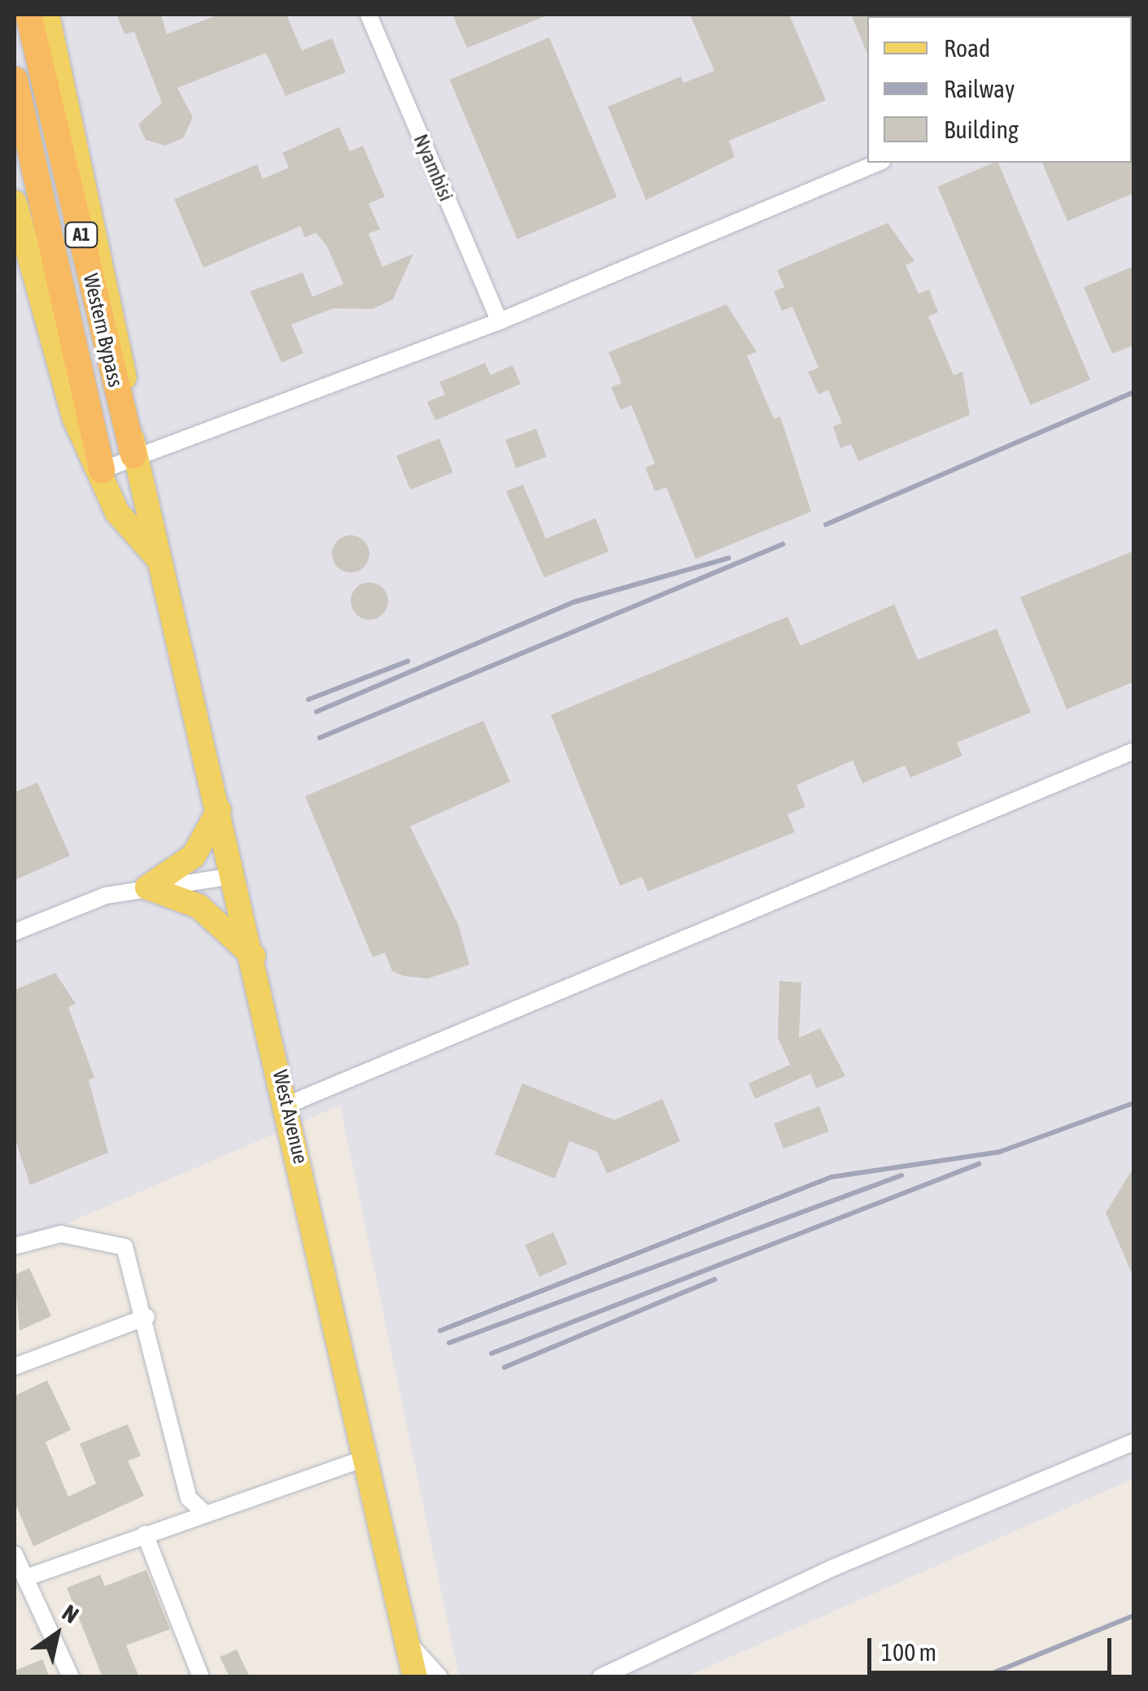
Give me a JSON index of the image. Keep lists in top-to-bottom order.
{
  "streets": {
    "highway": ["A1", "Western Bypass"],
    "main road": ["West Avenue"],
    "street": ["Nyambisi"]
  },
  "crossings": [
    ["Western Bypass", "West Avenue"]
  ],
  "legend": ["Road", "Railway", "Building"],
  "scale_bar": "100 m",
  "north": "top right"
}
